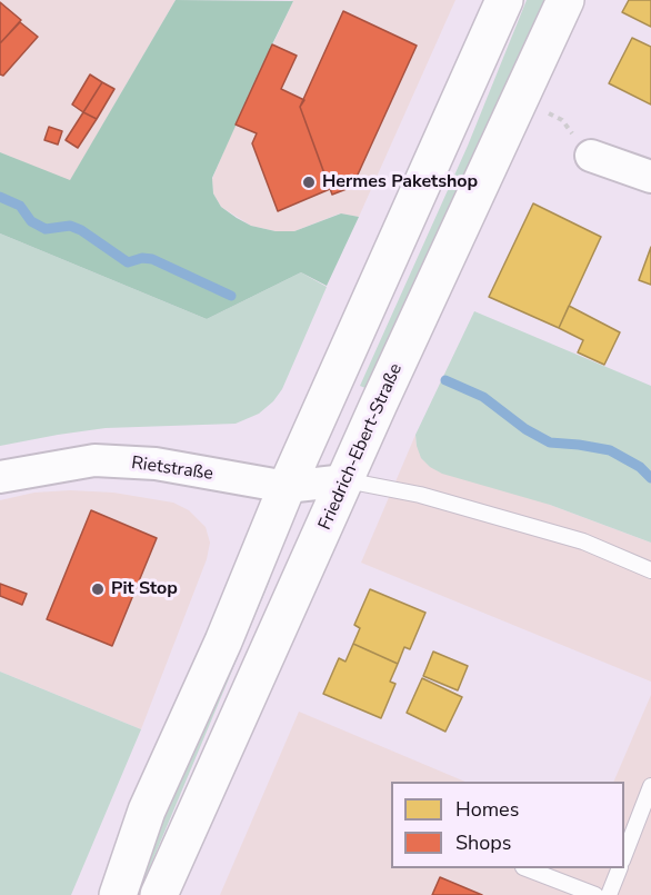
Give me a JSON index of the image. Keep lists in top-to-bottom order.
{
  "streets": {
    "main road": ["Friedrich-Ebert-Straße"],
    "street": ["Rietstraße"]
  },
  "crossings": [
    ["Friedrich-Ebert-Straße", "Rietstraße"]
  ],
  "places": ["Hermes Paketshop", "Pit Stop"],
  "legend": ["Homes", "Shops"]
}
